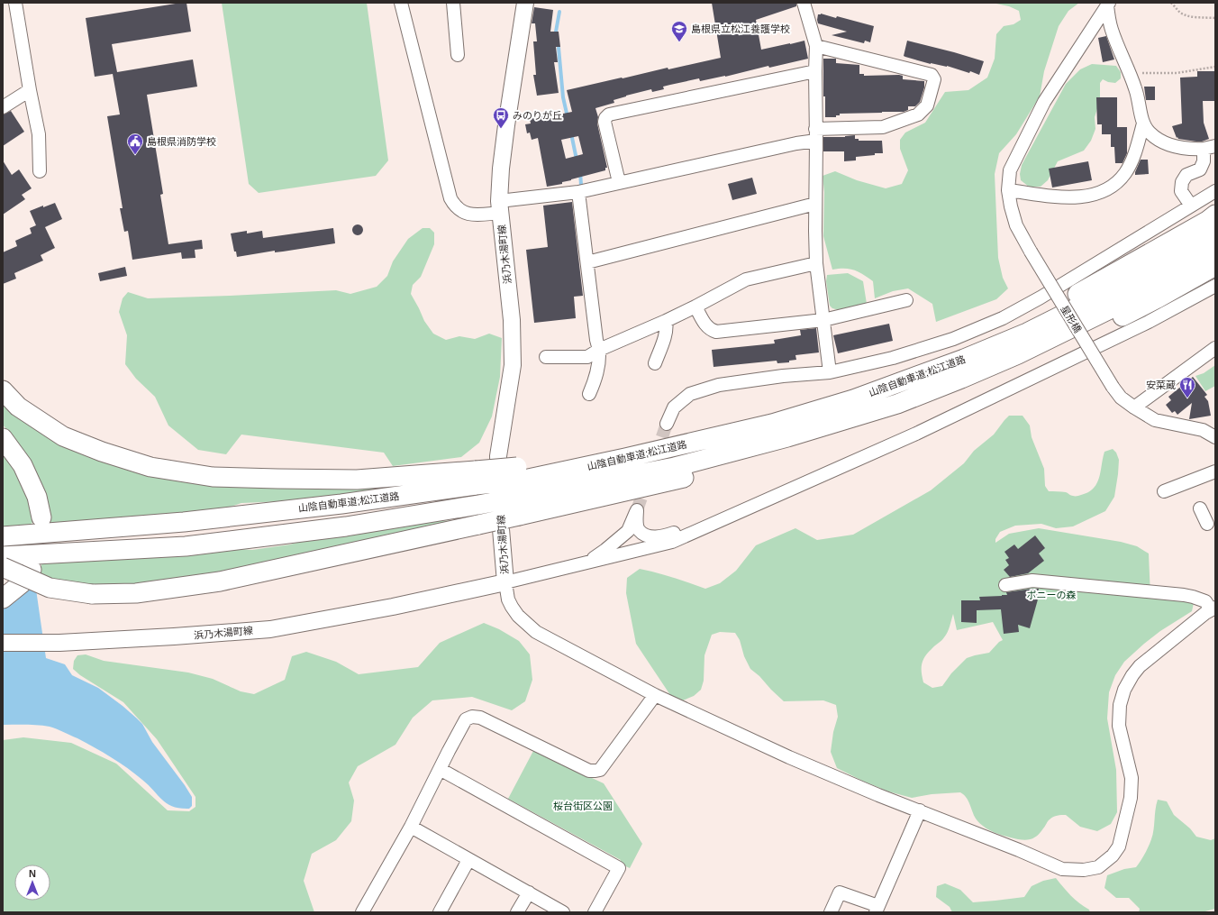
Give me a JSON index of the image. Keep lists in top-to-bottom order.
{
  "streets": {
    "highway": ["山陰自動車道;松江道路"],
    "main road": ["浜乃木湯町線"],
    "street": ["星形橋"]
  },
  "parks": ["ポニーの森", "桜台街区公園"],
  "places": {
    "school or university": ["島根県立松江養護学校"],
    "bus stop": ["みのりが丘"],
    "public building": ["島根県消防学校"],
    "restaurant": ["安菜蔵"]
  },
  "north": "top"
}
